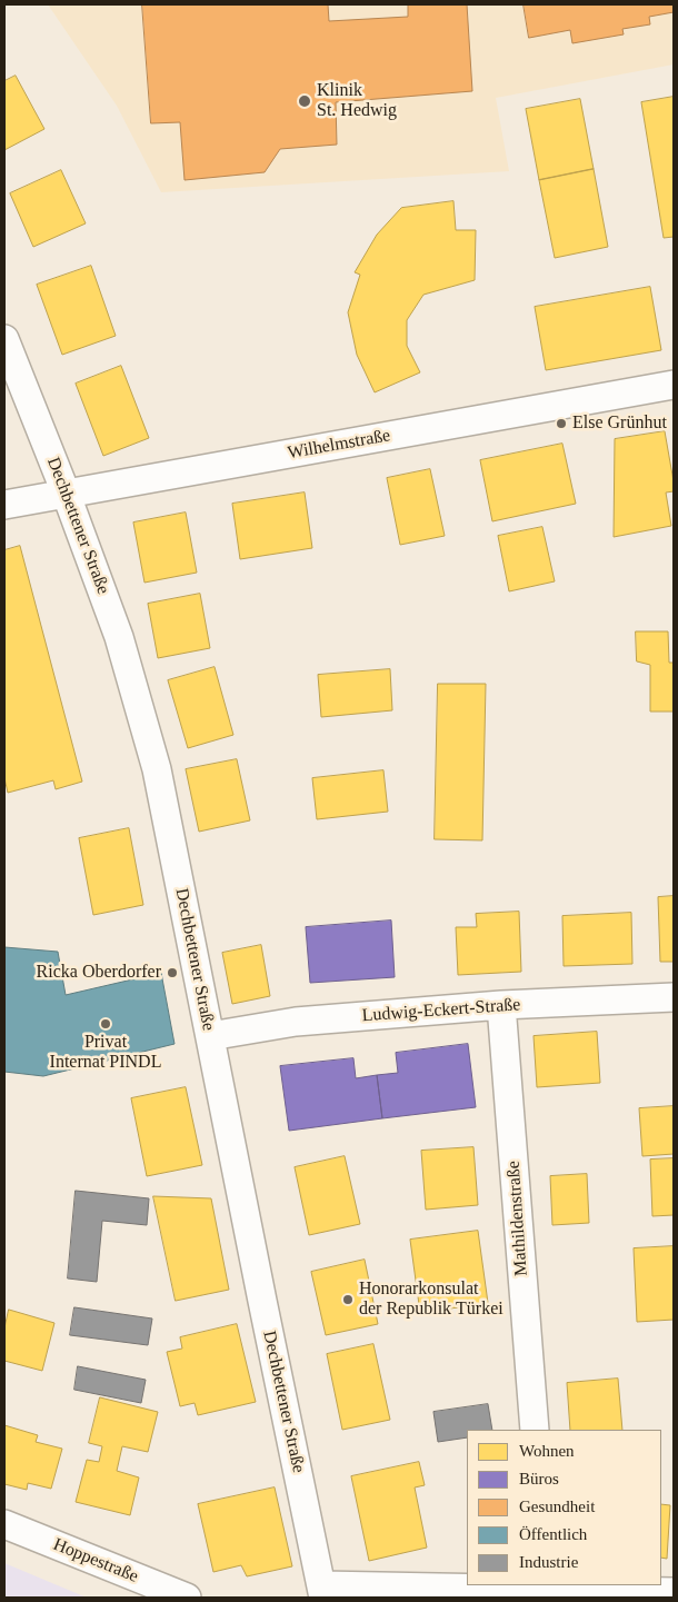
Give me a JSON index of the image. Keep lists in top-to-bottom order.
{
  "streets": {
    "street": [
      "Wilhelmstraße",
      "Dechbettener Straße",
      "Ludwig-Eckert-Straße",
      "Mathildenstraße",
      "Hoppestraße"
    ]
  },
  "crossings": [
    ["Wilhelmstraße", "Dechbettener Straße"],
    ["Dechbettener Straße", "Ludwig-Eckert-Straße"],
    ["Ludwig-Eckert-Straße", "Mathildenstraße"]
  ],
  "places": [
    "Klinik St. Hedwig",
    "Else Grünhut",
    "Ricka Oberdorfer",
    "Privat Internat PINDL",
    "Honorarkonsulat der Republik Türkei"
  ],
  "legend": [
    "Wohnen",
    "Büros",
    "Gesundheit",
    "Öffentlich",
    "Industrie"
  ]
}
